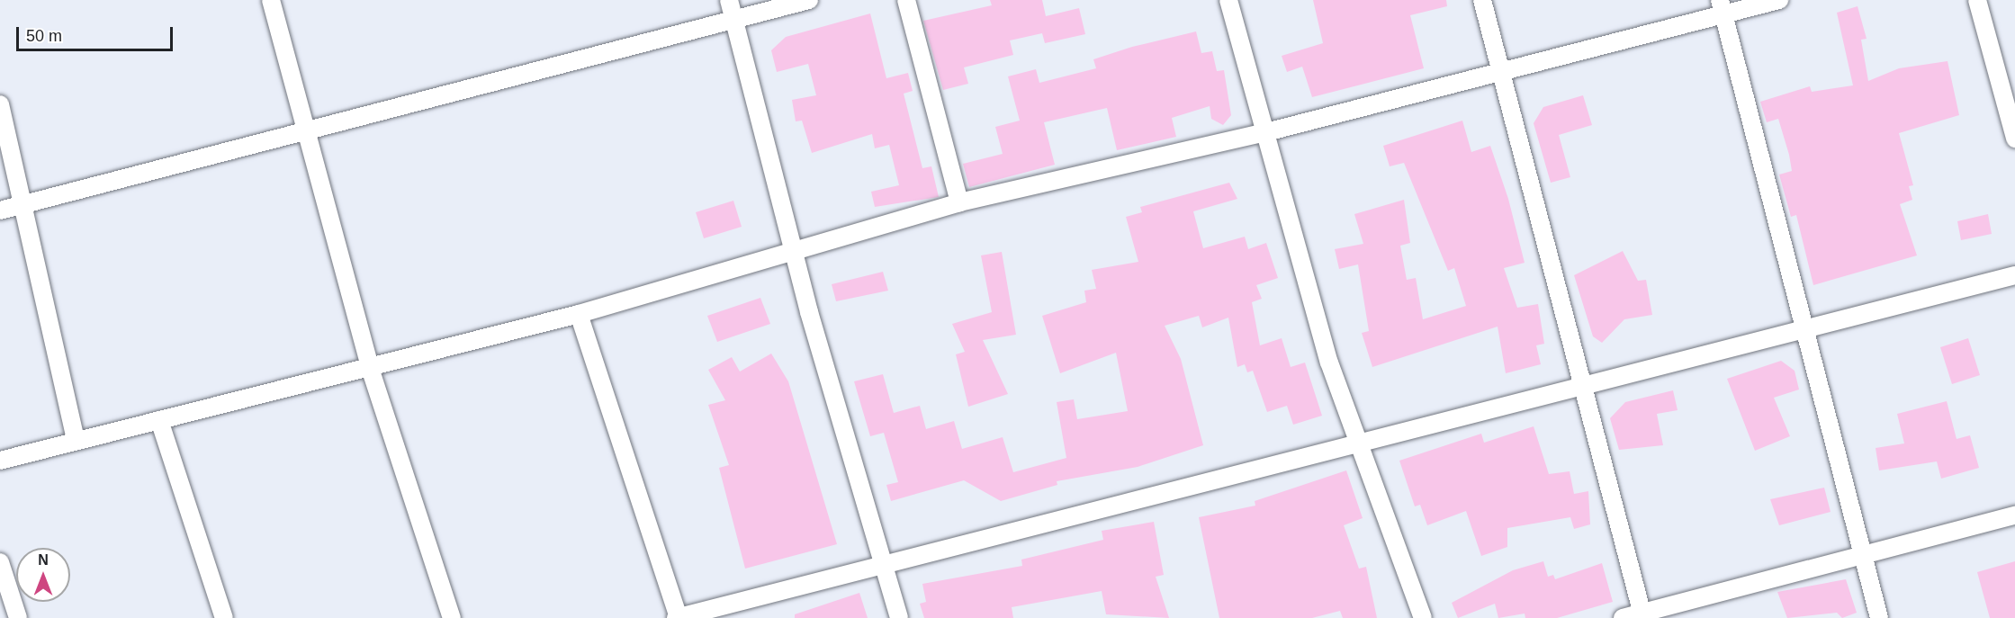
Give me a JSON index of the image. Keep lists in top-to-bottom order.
{
  "scale_bar": "50 m",
  "north": "top"
}
